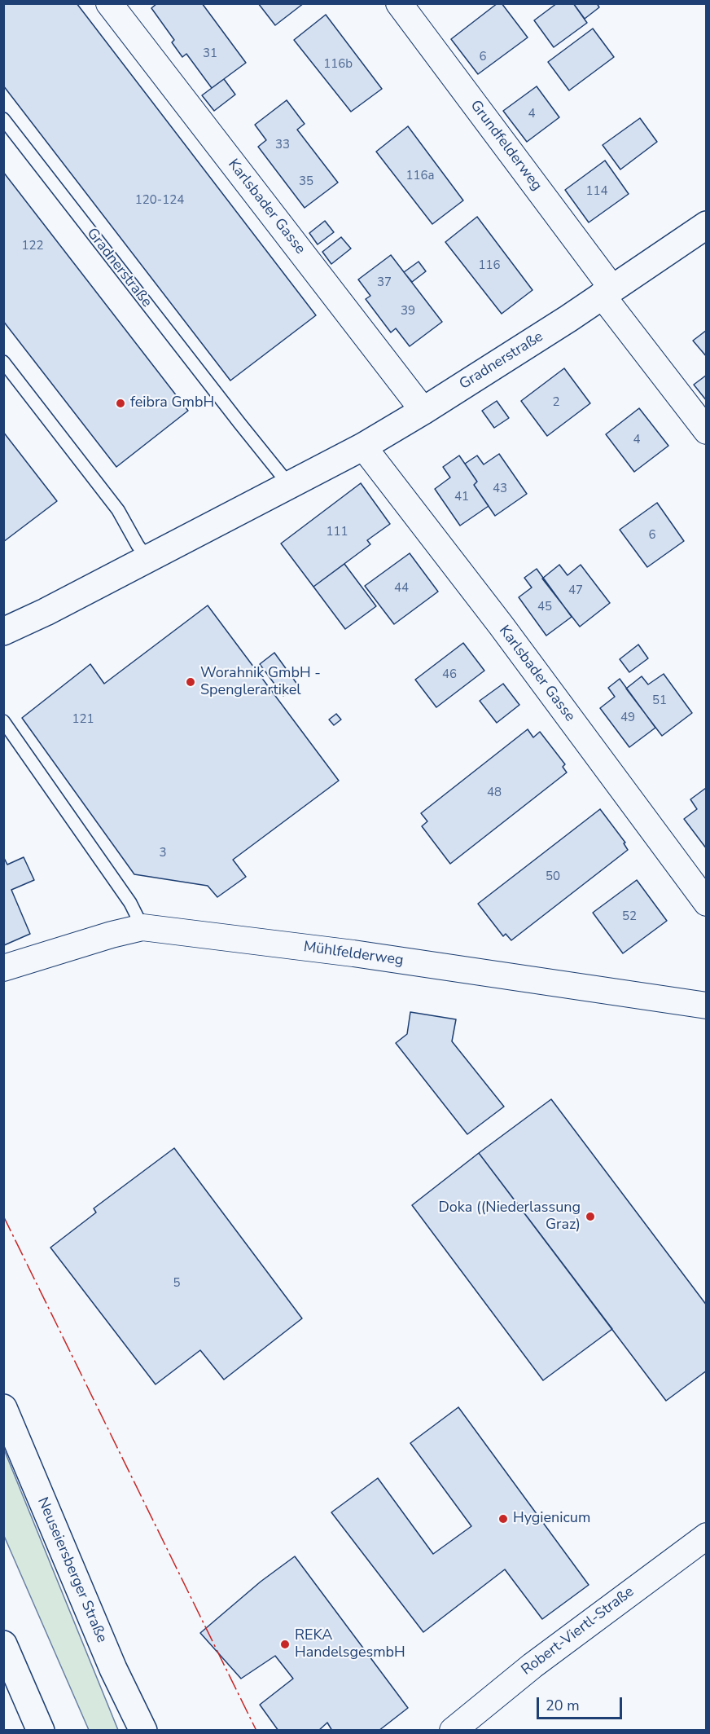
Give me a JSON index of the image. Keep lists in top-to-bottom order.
{
  "streets": {
    "main road": ["Gradnerstraße", "Neuseiersberger Straße"],
    "street": [
      "Grundfelderweg",
      "Karlsbader Gasse",
      "Mühlfelderweg",
      "Robert-Viertl-Straße"
    ]
  },
  "crossings": [
    ["Grundfelderweg", "Gradnerstraße"],
    ["Karlsbader Gasse", "Gradnerstraße"]
  ],
  "places": [
    "feibra GmbH",
    "Worahnik GmbH - Spenglerartikel",
    "Doka ((Niederlassung Graz)",
    "Hygienicum",
    "REKA HandelsgesmbH"
  ],
  "house_numbers": [
    "31",
    "6",
    "116b",
    "4",
    "33",
    "116a",
    "35",
    "114",
    "120-124",
    "122",
    "116",
    "37",
    "39",
    "2",
    "4",
    "43",
    "41",
    "111",
    "6",
    "44",
    "47",
    "45",
    "46",
    "51",
    "49",
    "121",
    "48",
    "3",
    "50",
    "52",
    "5"
  ],
  "scale_bar": "20 m"
}
